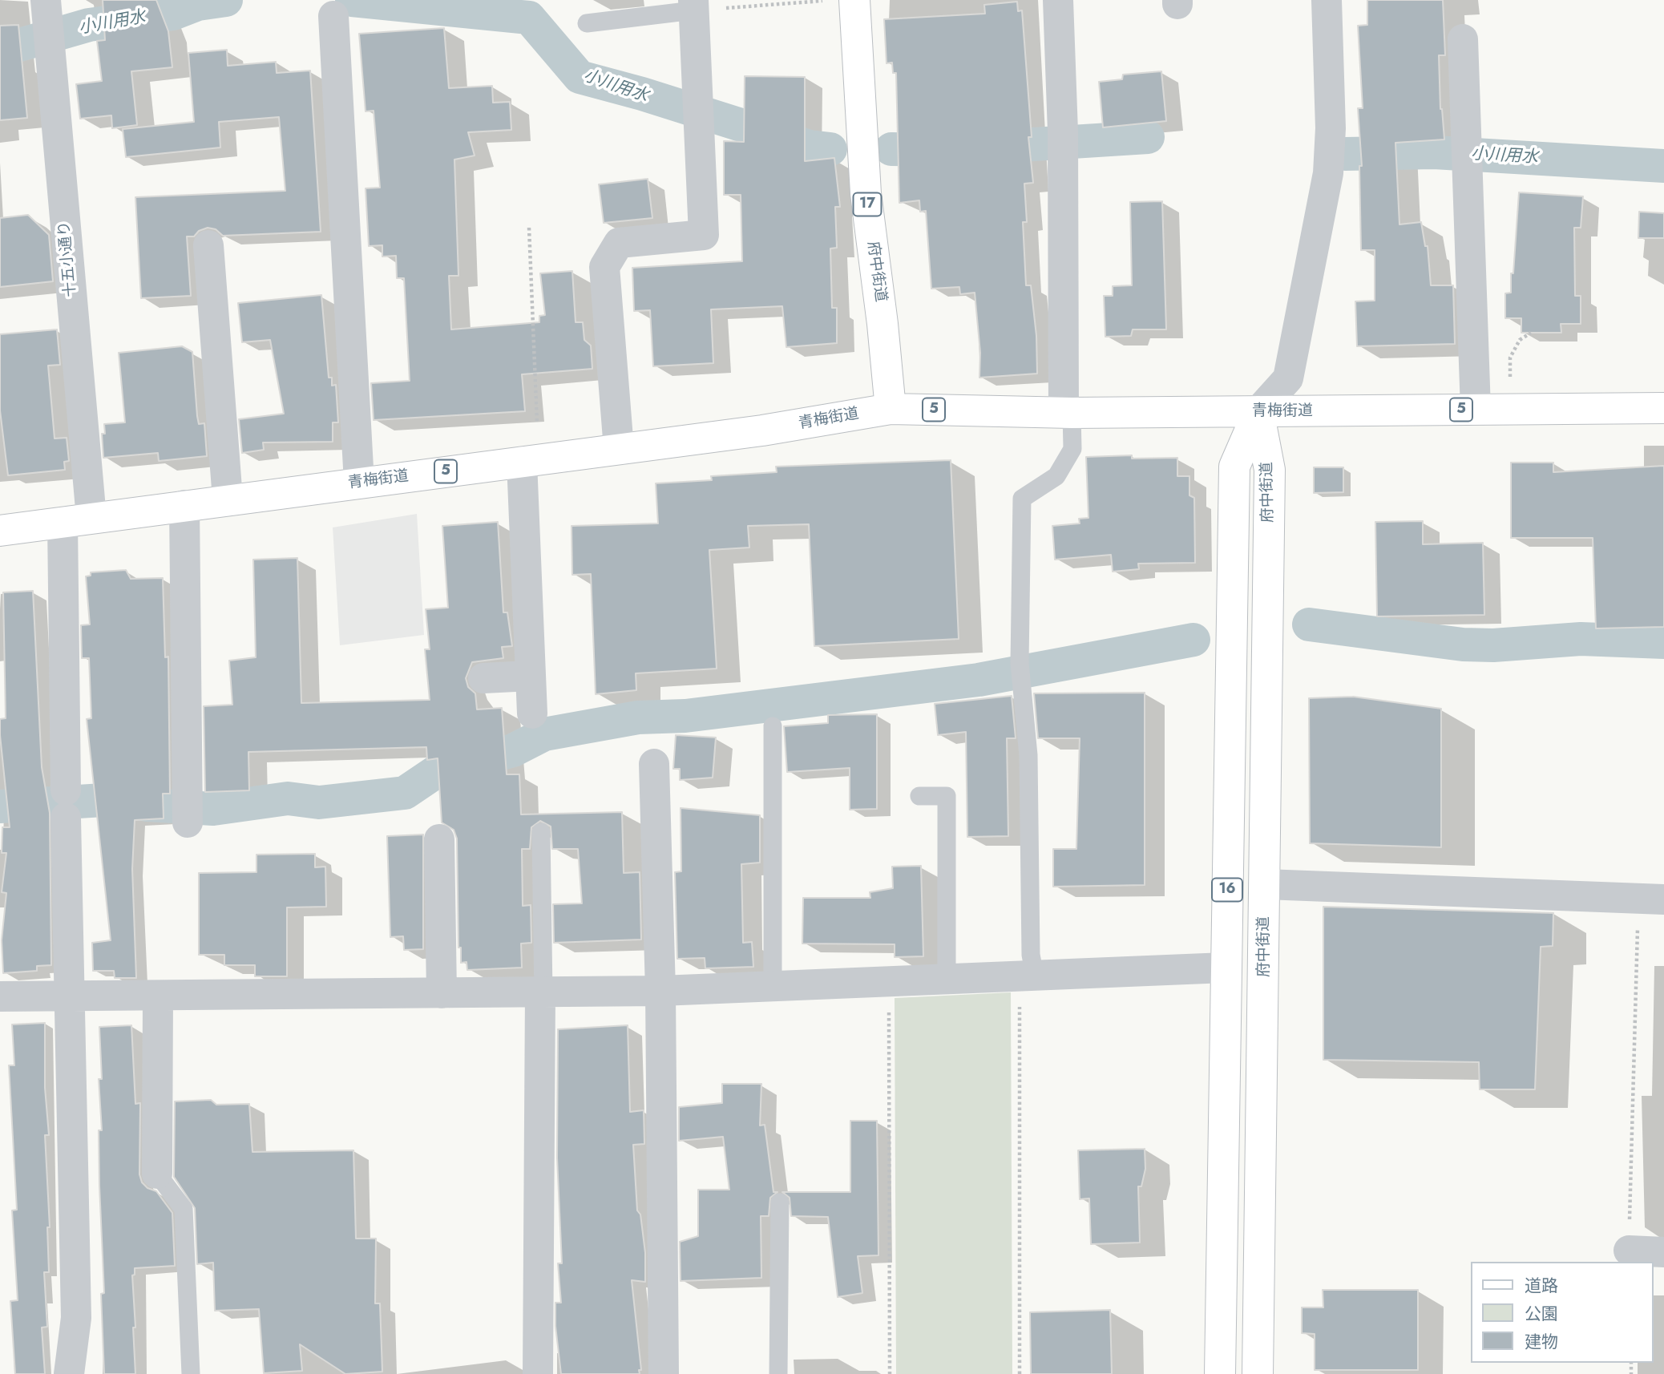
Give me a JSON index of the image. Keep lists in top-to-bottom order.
{
  "streets": {
    "main road": [
      "17",
      "府中街道",
      "5",
      "青梅街道",
      "16"
    ],
    "street": ["十五小通り"]
  },
  "crossings": [
    ["十五小通り", "青梅街道"],
    ["府中街道", "青梅街道"]
  ],
  "water": ["小川用水"],
  "legend": ["道路", "公園", "建物"]
}
